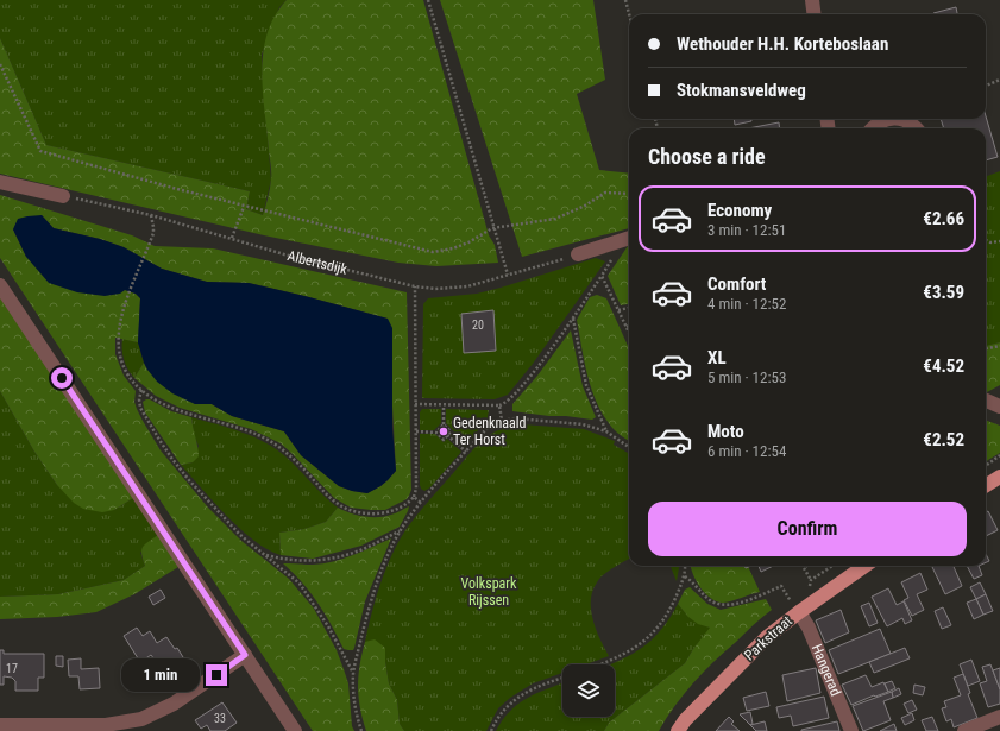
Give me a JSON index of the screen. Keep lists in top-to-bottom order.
{
  "streets": {
    "main road": ["Parkstraat"],
    "street": ["Hangerad"],
    "path": ["Albertsdijk"]
  },
  "crossings": [
    ["Parkstraat", "Hangerad"]
  ],
  "parks": ["Volkspark Rijssen"],
  "places": ["Gedenknaald Ter Horst"],
  "house_numbers": ["20", "17", "33"],
  "page": {
    "banner": ["Wethouder H.H. Korteboslaan", "Stokmansveldweg"],
    "heading": "Choose a ride",
    "list": [
      {
        "name": "Economy",
        "note": "3 min · 12:51",
        "value": "€2.66"
      },
      {
        "name": "Comfort",
        "note": "4 min · 12:52",
        "value": "€3.59"
      },
      {
        "name": "XL",
        "note": "5 min · 12:53",
        "value": "€4.52"
      },
      {
        "name": "Moto",
        "note": "6 min · 12:54",
        "value": "€2.52"
      }
    ],
    "buttons": "Confirm",
    "bubble": "1 min"
  }
}
